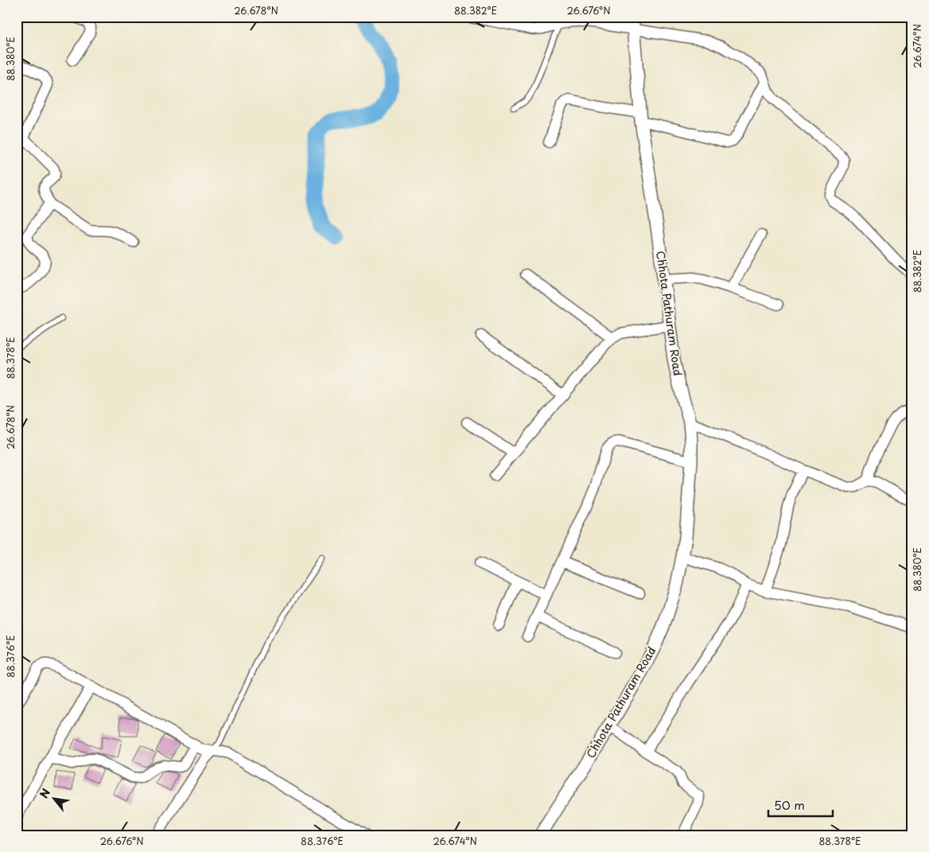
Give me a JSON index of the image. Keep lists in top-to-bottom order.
{
  "streets": {
    "street": ["Chhota Pathuram Road"]
  },
  "scale_bar": "50 m",
  "north": "top left",
  "coordinates": [
    "26.678°N",
    "88.382°E",
    "26.676°N",
    "26.674°N",
    "88.380°E",
    "88.378°E",
    "88.376°E"
  ]
}
